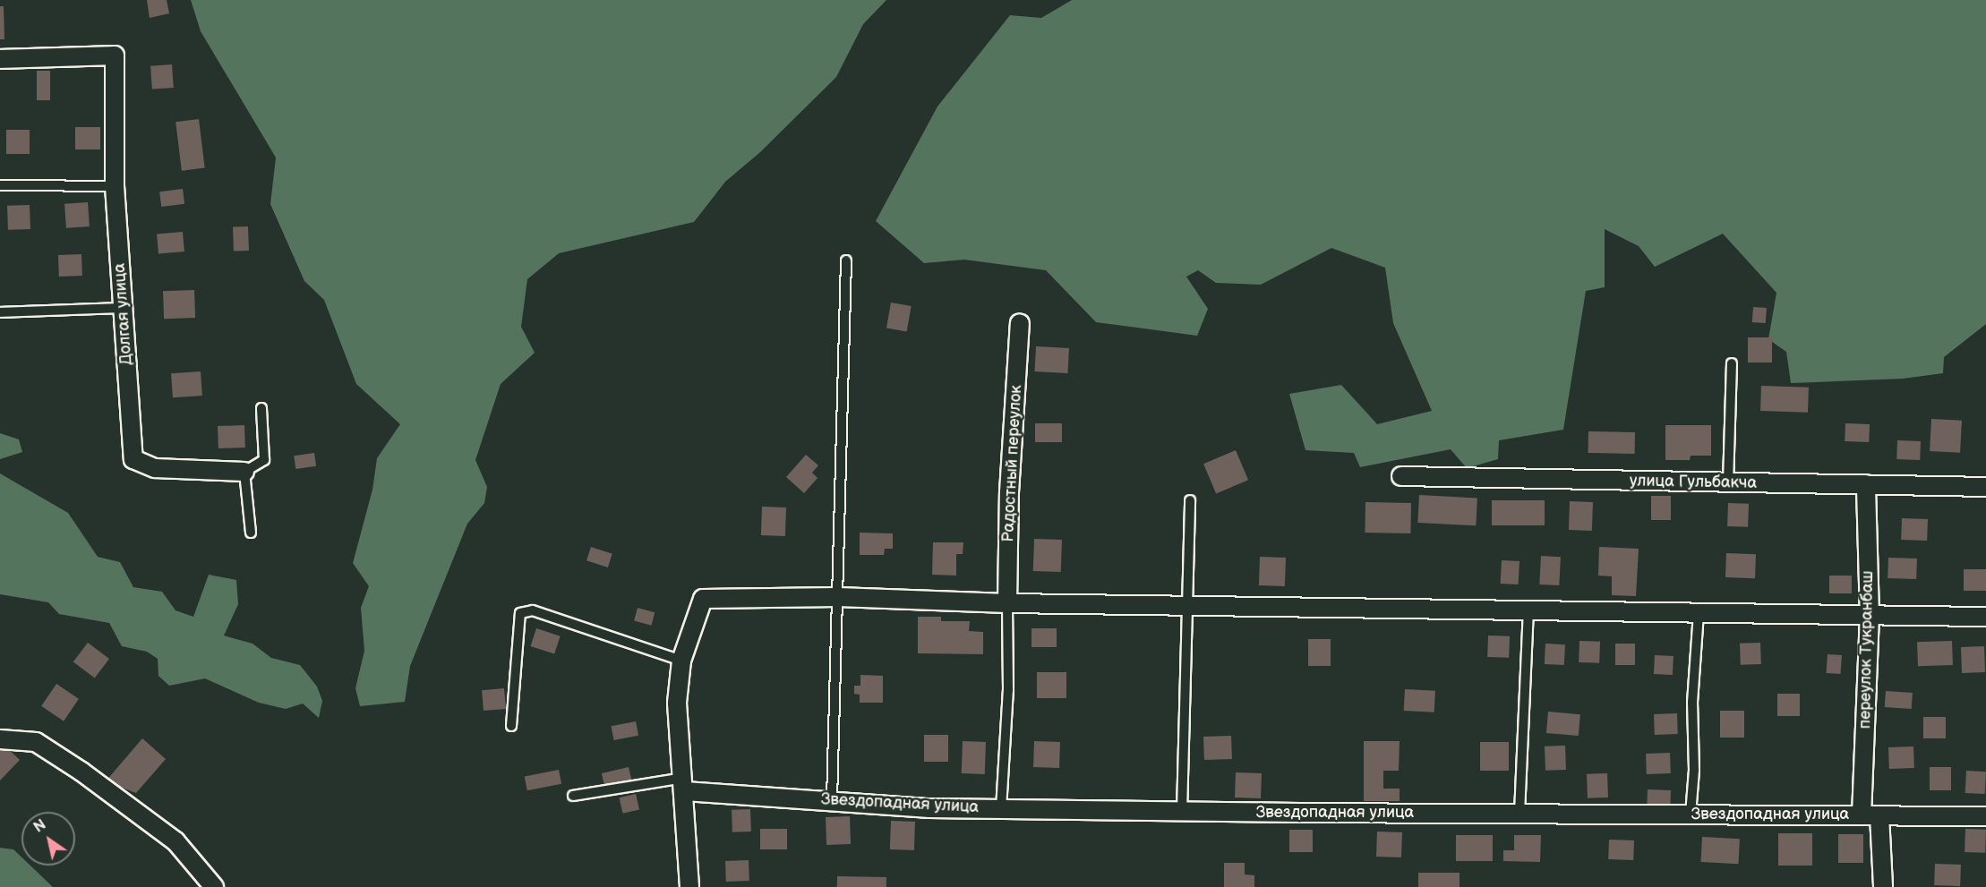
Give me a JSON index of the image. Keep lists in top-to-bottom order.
{
  "streets": {
    "street": [
      "Долгая улица",
      "Радостный переулок",
      "улица Гульбакча",
      "переулок Тукранбаш",
      "Звездопадная улица"
    ]
  },
  "crossings": [
    ["улица Гульбакча", "переулок Тукранбаш"],
    ["переулок Тукранбаш", "Звездопадная улица"]
  ],
  "north": "top left"
}
